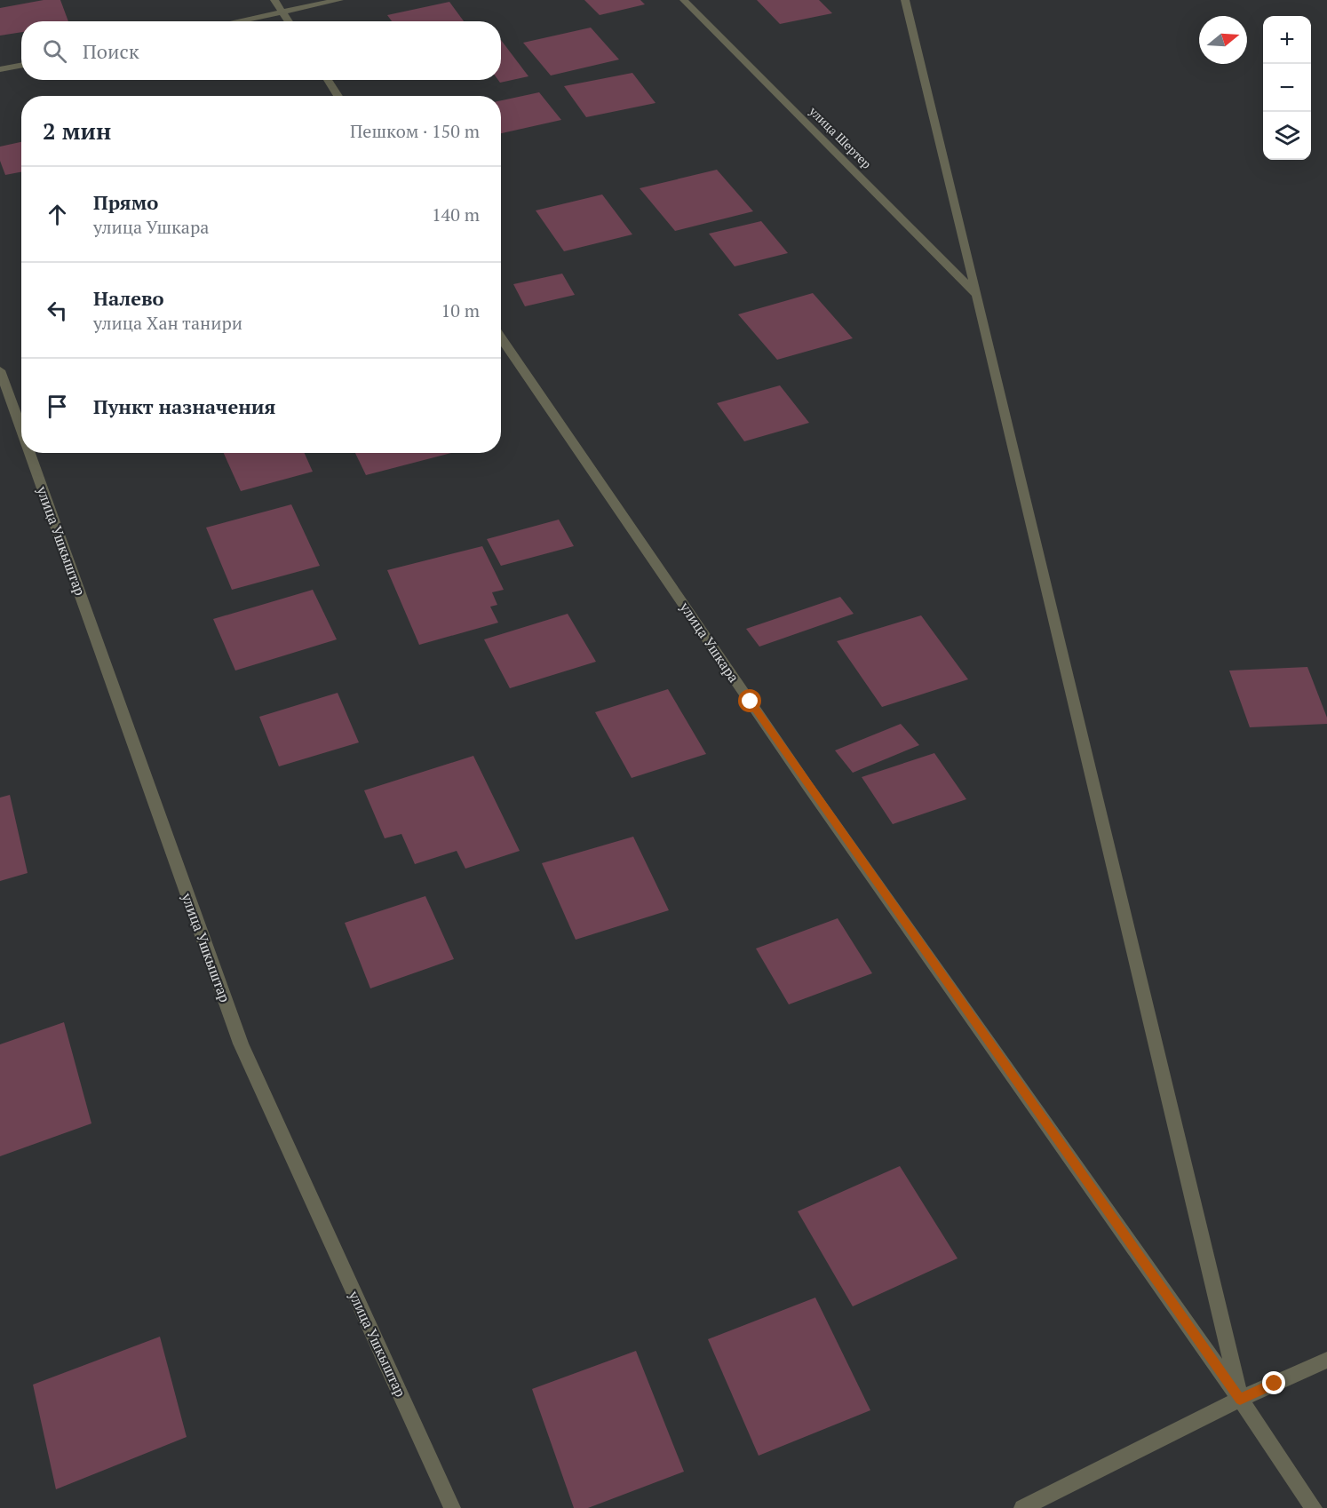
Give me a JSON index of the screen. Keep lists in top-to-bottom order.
{
  "streets": {
    "street": ["улица Шертер", "улица Ушкыштар", "улица Ушкара"]
  },
  "north": "right",
  "page": {
    "map_buttons": ["+", "−"],
    "search": "Поиск",
    "heading": ["2 мин", "Пешком · 150 m"],
    "list": [
      ["Прямо", "улица Ушкара", "140 m"],
      ["Налево", "улица Хан танири", "10 m"],
      "Пункт назначения"
    ]
  }
}
